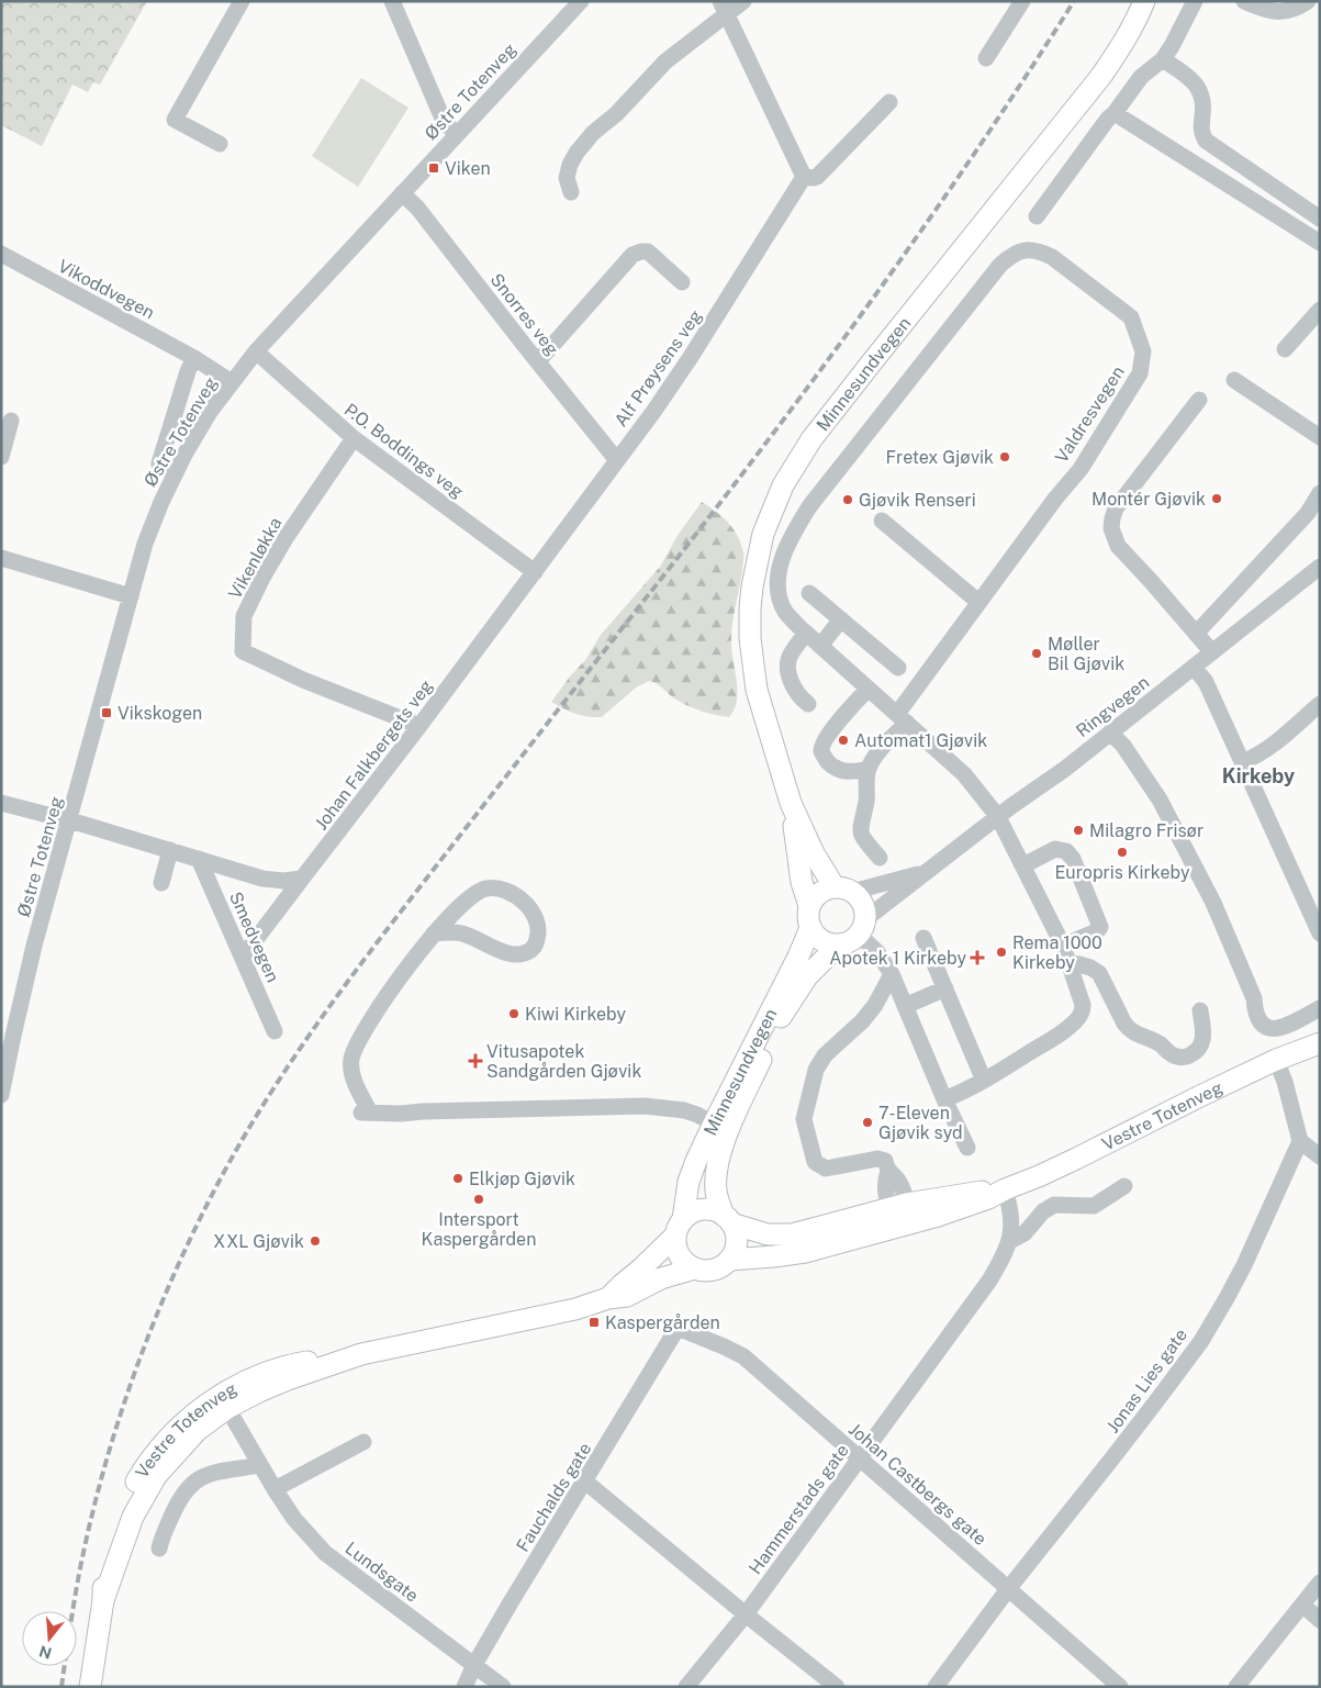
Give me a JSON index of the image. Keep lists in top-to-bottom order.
{
  "streets": {
    "main road": ["Minnesundvegen", "Vestre Totenveg"],
    "street": [
      "Østre Totenveg",
      "Vikoddvegen",
      "Snorres veg",
      "Alf Prøysens veg",
      "Valdresvegen",
      "P.O. Boddings veg",
      "Vikenløkka",
      "Ringvegen",
      "Johan Falkbergets veg",
      "Smedvegen",
      "Jonas Lies gate",
      "Johan Castbergs gate",
      "Fauchalds gate",
      "Hammerstads gate",
      "Lundsgate"
    ]
  },
  "crossings": [
    ["Østre Totenveg", "Vikoddvegen"],
    ["Østre Totenveg", "Snorres veg"],
    ["Østre Totenveg", "P.O. Boddings veg"],
    ["Snorres veg", "Alf Prøysens veg"],
    ["Snorres veg", "Johan Falkbergets veg"],
    ["Alf Prøysens veg", "Johan Falkbergets veg"],
    ["Minnesundvegen", "Ringvegen"],
    ["Minnesundvegen", "Vestre Totenveg"],
    ["Valdresvegen", "Ringvegen"],
    ["P.O. Boddings veg", "Vikenløkka"],
    ["P.O. Boddings veg", "Johan Falkbergets veg"],
    ["Vikenløkka", "Johan Falkbergets veg"],
    ["Johan Falkbergets veg", "Smedvegen"],
    ["Vestre Totenveg", "Hammerstads gate"],
    ["Vestre Totenveg", "Lundsgate"],
    ["Jonas Lies gate", "Johan Castbergs gate"],
    ["Johan Castbergs gate", "Fauchalds gate"],
    ["Johan Castbergs gate", "Hammerstads gate"],
    ["Fauchalds gate", "Lundsgate"]
  ],
  "districts": ["Kirkeby"],
  "places": {
    "transit": ["Viken", "Vikskogen", "Kaspergården"],
    "other": [
      "Fretex Gjøvik",
      "Montér Gjøvik",
      "Gjøvik Renseri",
      "Møller Bil Gjøvik",
      "Automat1 Gjøvik",
      "Milagro Frisør",
      "Europris Kirkeby",
      "Rema 1000 Kirkeby",
      "Kiwi Kirkeby",
      "7-Eleven Gjøvik syd",
      "Elkjøp Gjøvik",
      "Intersport Kaspergården",
      "XXL Gjøvik"
    ],
    "health": ["Apotek 1 Kirkeby", "Vitusapotek Sandgården Gjøvik"]
  },
  "north": "bottom"
}
